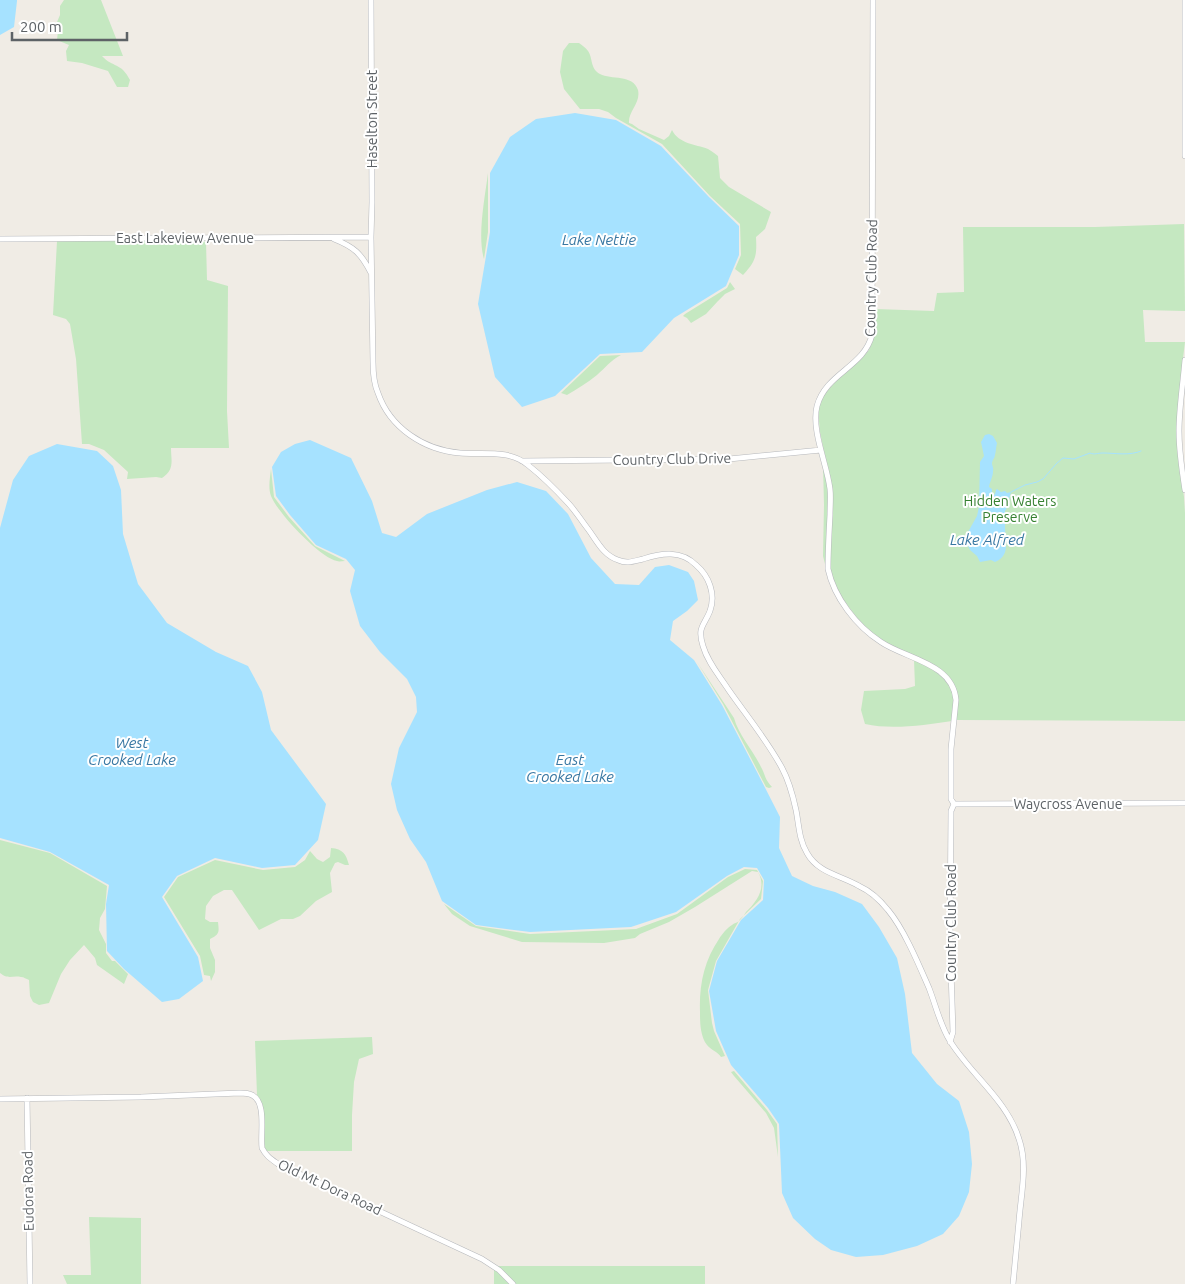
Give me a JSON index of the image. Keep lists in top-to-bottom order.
{
  "streets": {
    "street": [
      "Haselton Street",
      "East Lakeview Avenue",
      "Country Club Road",
      "Country Club Drive",
      "Waycross Avenue",
      "Old Mt Dora Road",
      "Eudora Road"
    ]
  },
  "crossings": [
    ["Haselton Street", "East Lakeview Avenue"],
    ["Haselton Street", "Country Club Drive"],
    ["Country Club Road", "Country Club Drive"],
    ["Country Club Road", "Waycross Avenue"],
    ["Old Mt Dora Road", "Eudora Road"]
  ],
  "water": [
    "Lake Nettie",
    "Lake Alfred",
    "West Crooked Lake",
    "East Crooked Lake"
  ],
  "parks": ["Hidden Waters Preserve"],
  "scale_bar": "200 m"
}
